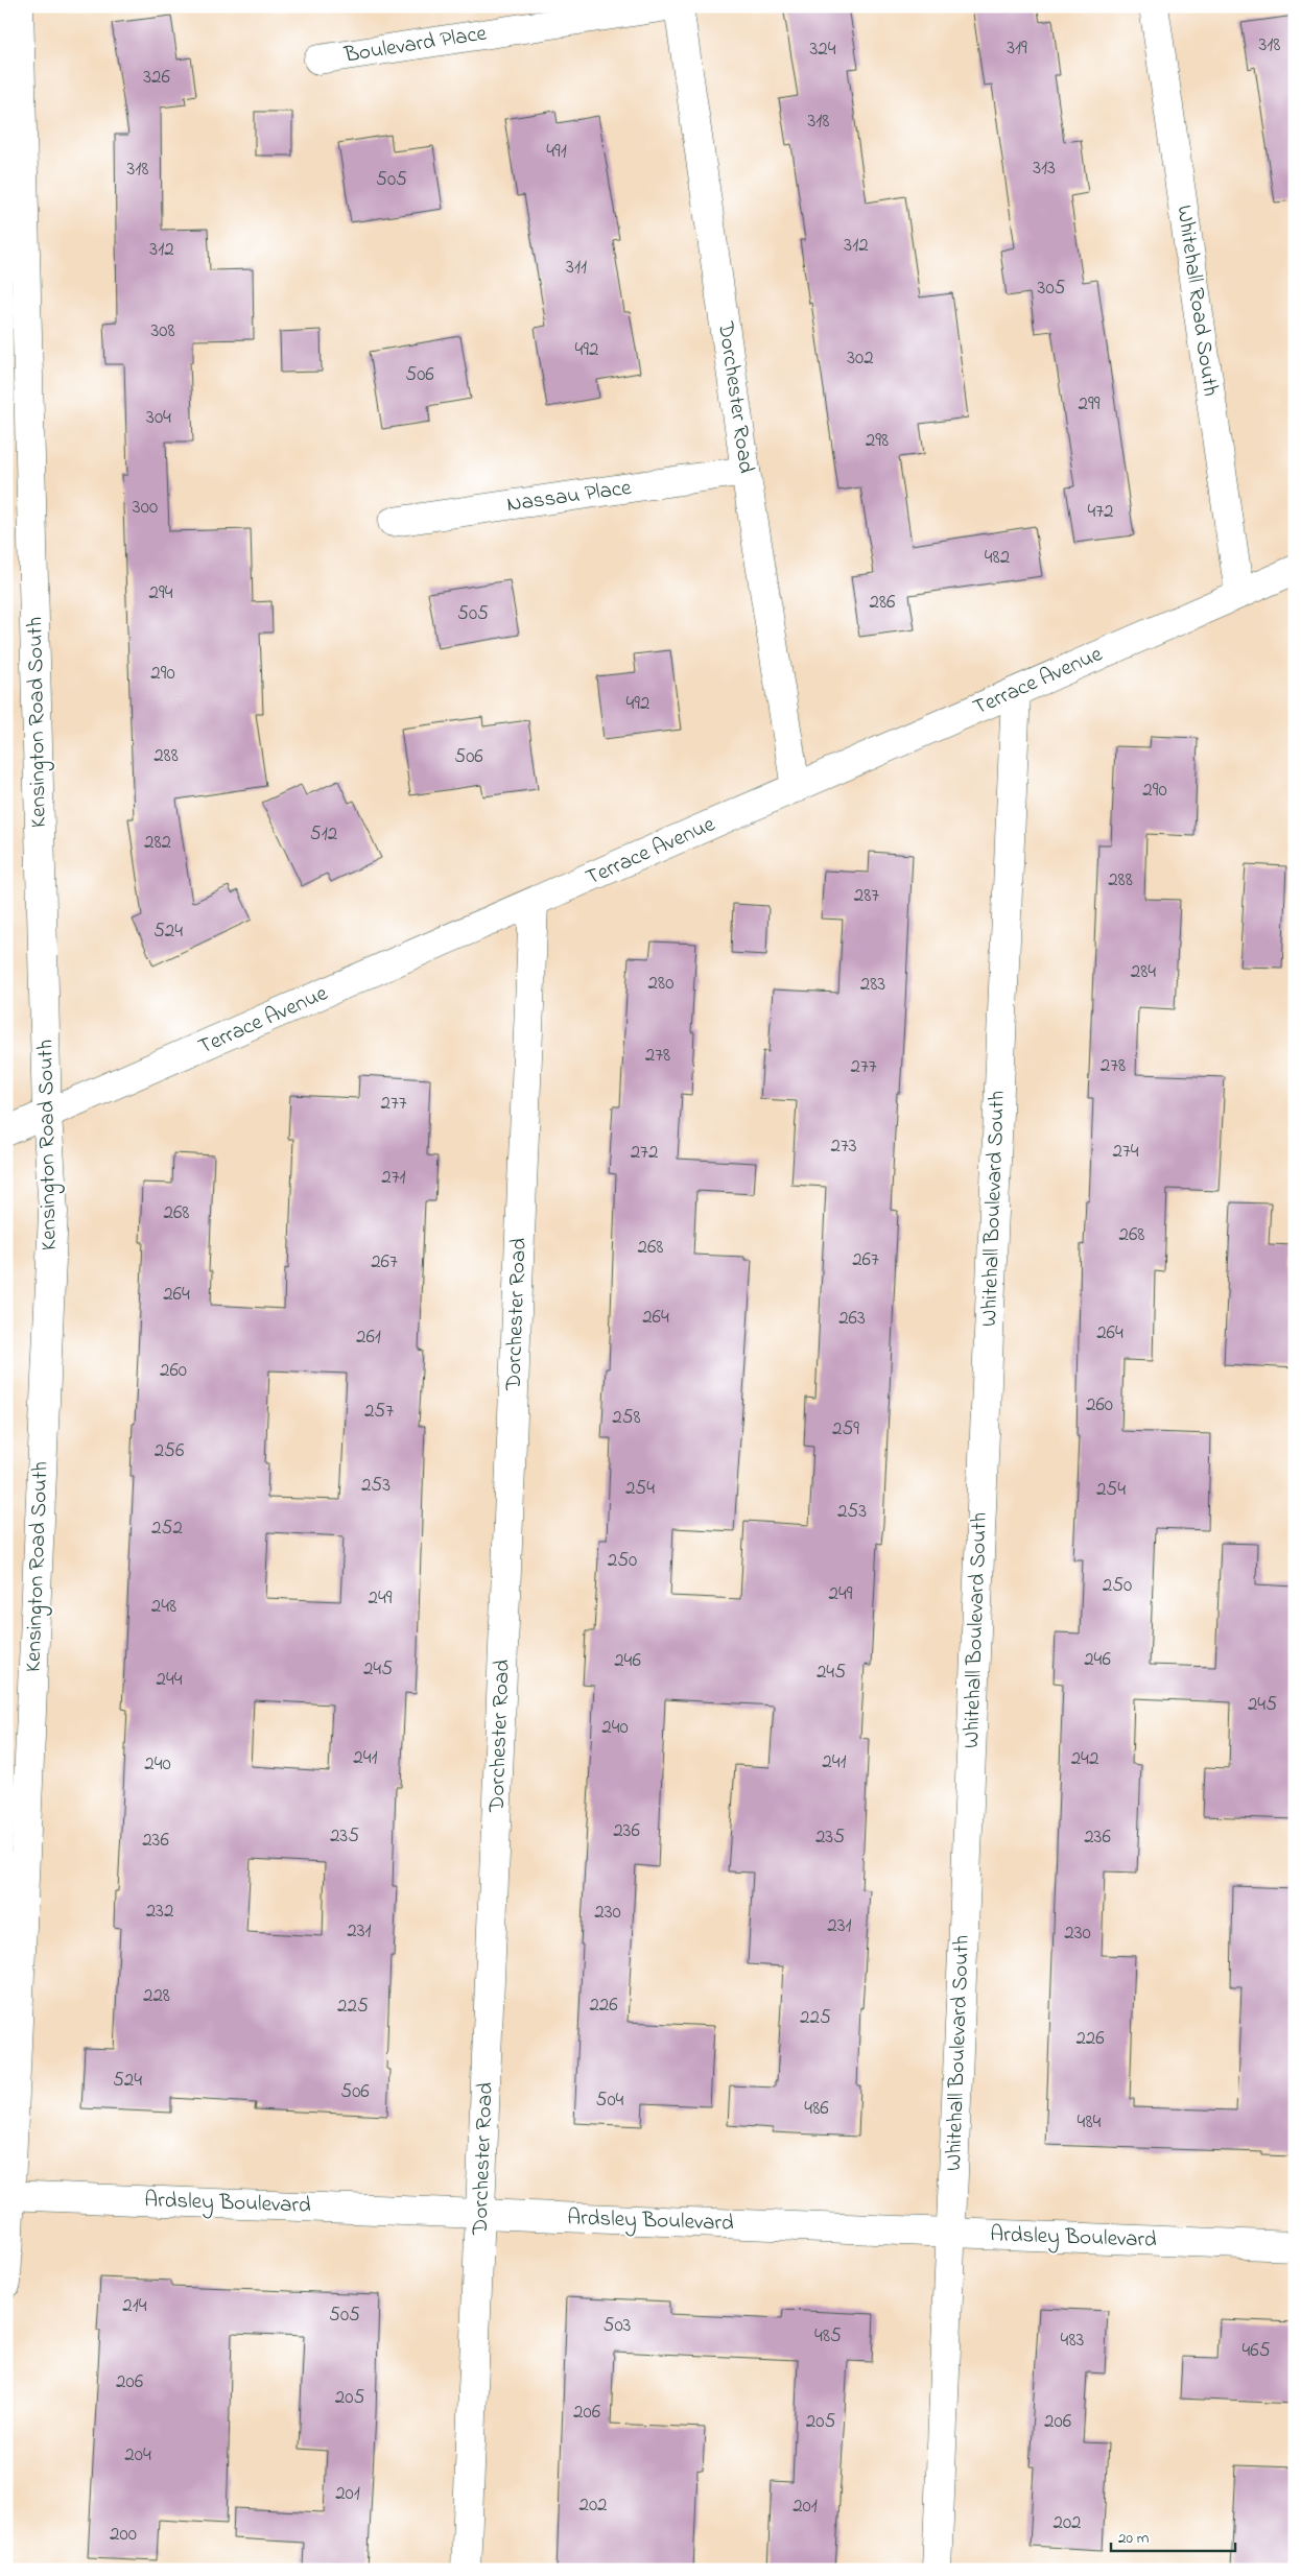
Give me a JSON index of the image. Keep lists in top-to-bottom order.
{
  "streets": {
    "street": [
      "Boulevard Place",
      "Whitehall Road South",
      "Dorchester Road",
      "Nassau Place",
      "Terrace Avenue",
      "Kensington Road South",
      "Whitehall Boulevard South",
      "Ardsley Boulevard"
    ]
  },
  "crossings": [
    ["Whitehall Road South", "Terrace Avenue"],
    ["Dorchester Road", "Nassau Place"],
    ["Dorchester Road", "Terrace Avenue"],
    ["Dorchester Road", "Ardsley Boulevard"],
    ["Terrace Avenue", "Kensington Road South"],
    ["Terrace Avenue", "Whitehall Boulevard South"],
    ["Kensington Road South", "Ardsley Boulevard"],
    ["Whitehall Boulevard South", "Ardsley Boulevard"]
  ],
  "house_numbers": [
    "318",
    "319",
    "324",
    "326",
    "318",
    "491",
    "313",
    "318",
    "505",
    "312",
    "312",
    "311",
    "305",
    "308",
    "492",
    "302",
    "506",
    "299",
    "304",
    "298",
    "300",
    "472",
    "482",
    "294",
    "286",
    "505",
    "290",
    "492",
    "288",
    "506",
    "290",
    "512",
    "282",
    "288",
    "287",
    "524",
    "284",
    "280",
    "283",
    "278",
    "278",
    "277",
    "277",
    "273",
    "274",
    "272",
    "271",
    "268",
    "268",
    "268",
    "267",
    "267",
    "264",
    "264",
    "263",
    "264",
    "261",
    "260",
    "260",
    "257",
    "258",
    "259",
    "256",
    "253",
    "254",
    "254",
    "253",
    "252",
    "250",
    "250",
    "249",
    "249",
    "248",
    "246",
    "246",
    "245",
    "245",
    "244",
    "245",
    "240",
    "241",
    "242",
    "241",
    "240",
    "236",
    "235",
    "235",
    "236",
    "236",
    "232",
    "230",
    "231",
    "231",
    "230",
    "228",
    "226",
    "225",
    "225",
    "226",
    "524",
    "506",
    "504",
    "486",
    "484",
    "214",
    "505",
    "503",
    "485",
    "483",
    "465",
    "206",
    "205",
    "206",
    "205",
    "206",
    "204",
    "201",
    "202",
    "201",
    "202",
    "200"
  ],
  "scale_bar": "20 m"
}
